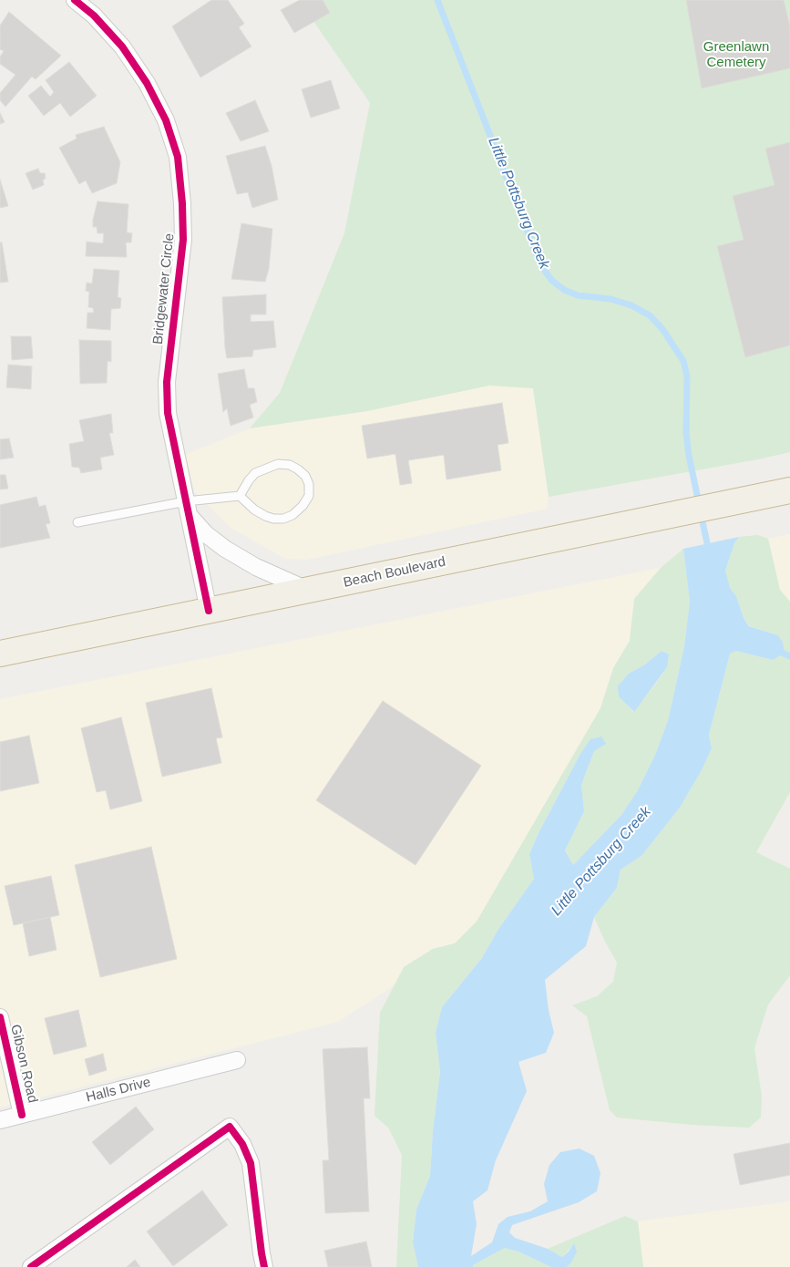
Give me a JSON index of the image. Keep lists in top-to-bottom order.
{
  "streets": {
    "highway": ["Beach Boulevard"],
    "street": ["Bridgewater Circle", "Gibson Road", "Halls Drive"]
  },
  "crossings": [
    ["Bridgewater Circle", "Beach Boulevard"],
    ["Gibson Road", "Halls Drive"]
  ],
  "water": ["Little Pottsburg Creek"],
  "parks": ["Greenlawn Cemetery"]
}
